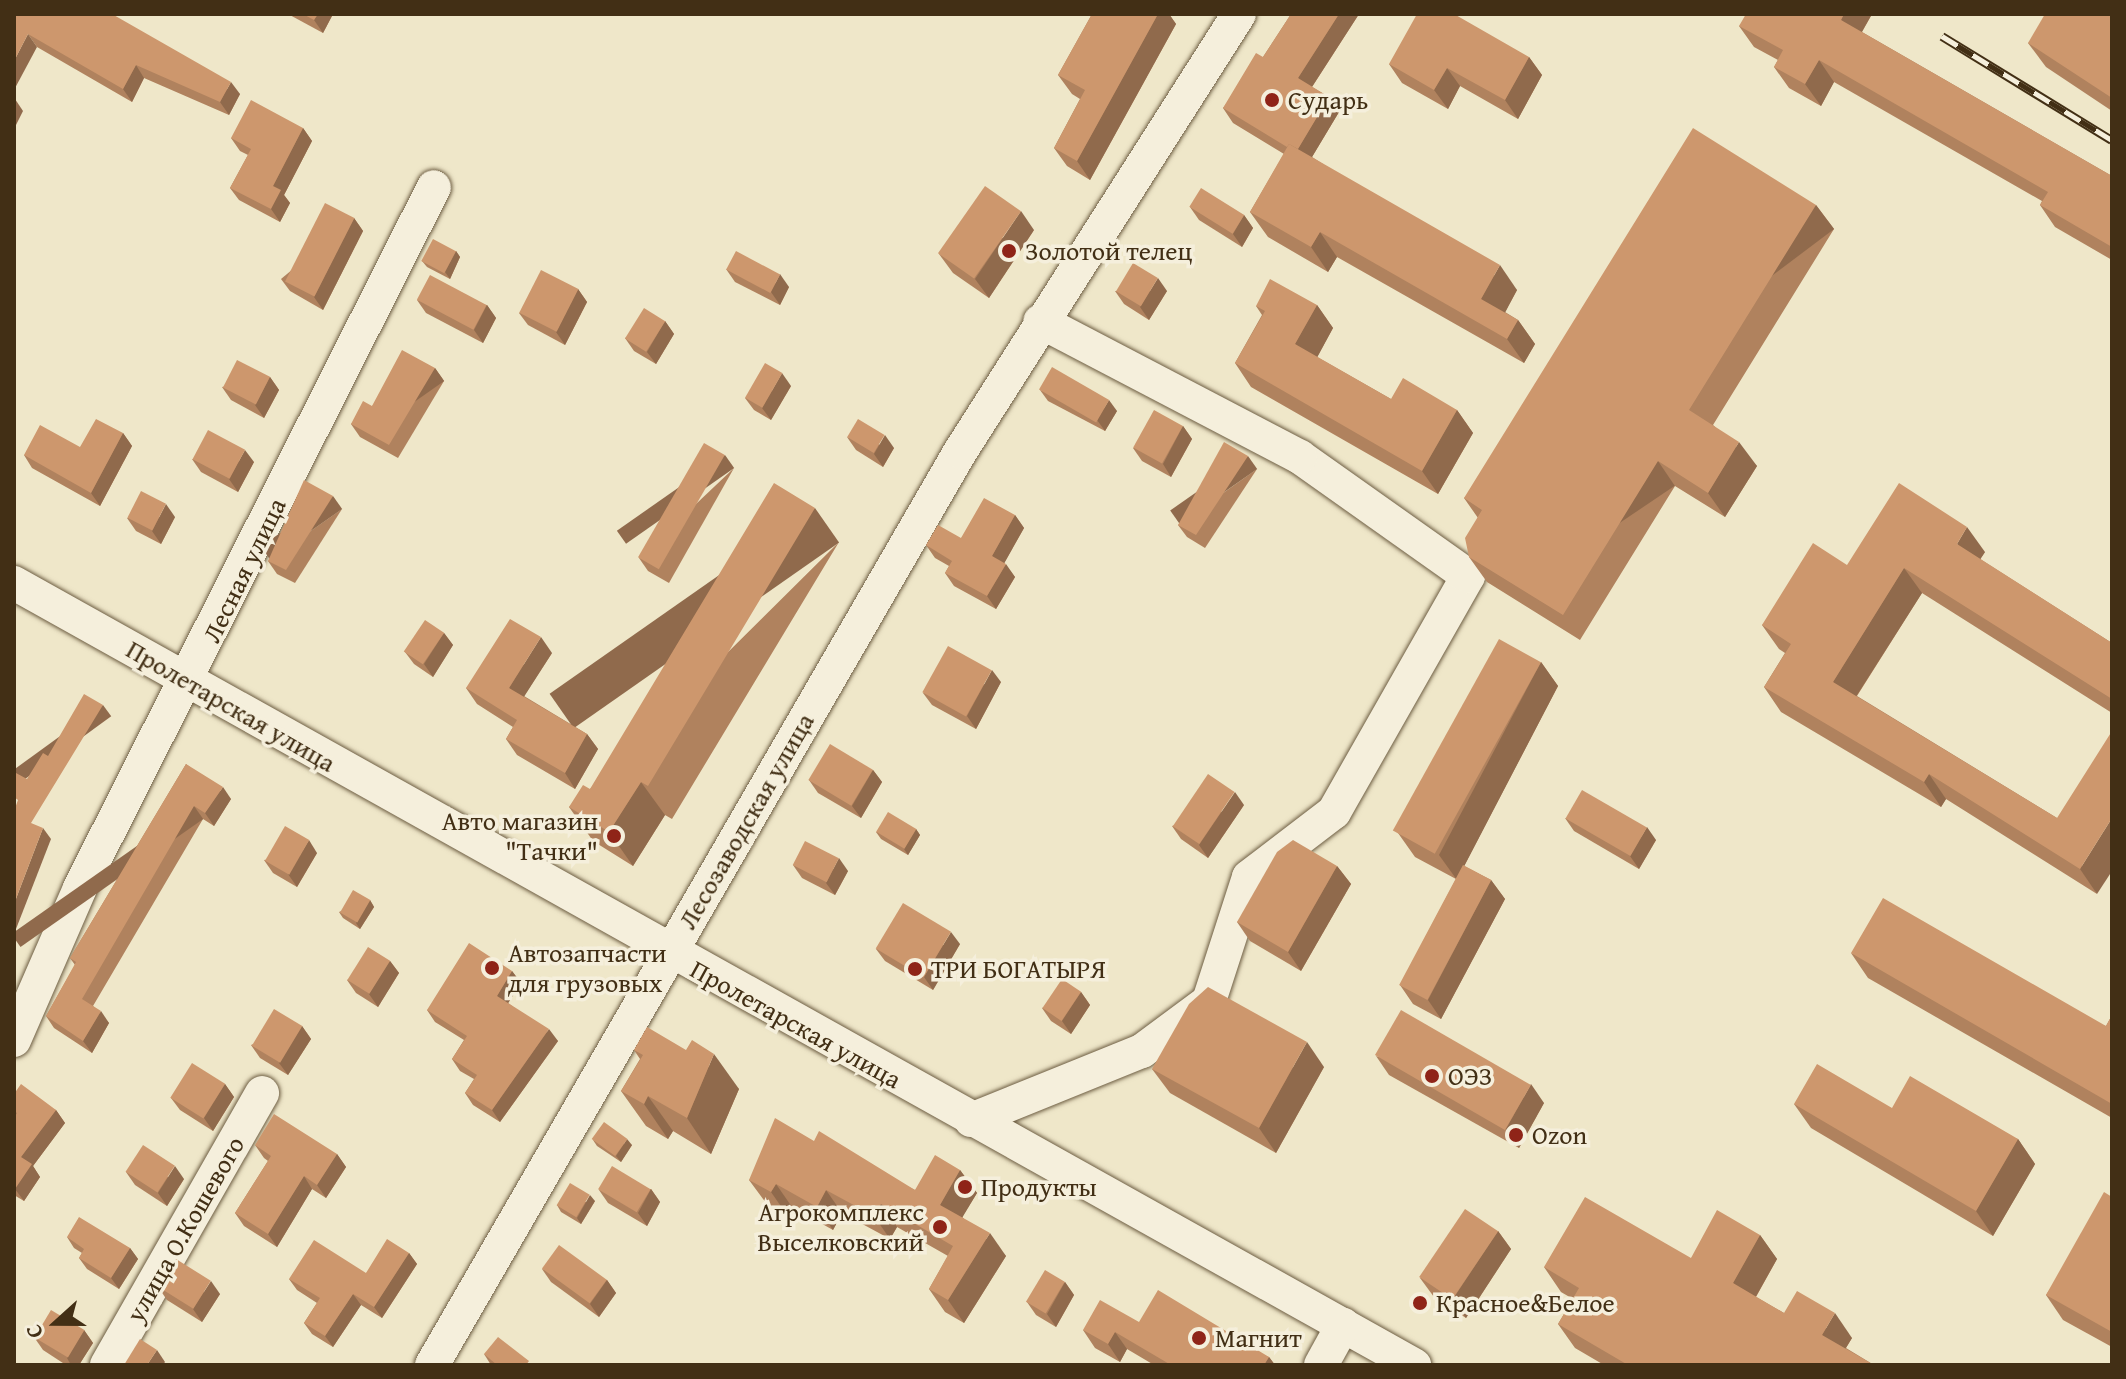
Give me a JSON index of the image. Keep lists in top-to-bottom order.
{
  "streets": {
    "street": [
      "Лесная улица",
      "Пролетарская улица",
      "Лесозаводская улица",
      "улица О.Кошевого"
    ]
  },
  "crossings": [
    ["Лесная улица", "Пролетарская улица"],
    ["Пролетарская улица", "Лесозаводская улица"]
  ],
  "places": [
    "Сударь",
    "Золотой телец",
    "Авто магазин \"Тачки\"",
    "Автозапчасти для грузовых",
    "ТРИ БОГАТЫРЯ",
    "ОЭЗ",
    "Ozon",
    "Продукты",
    "Агрокомплекс Выселковский",
    "Красное&Белое",
    "Магнит"
  ],
  "north": "left"
}
